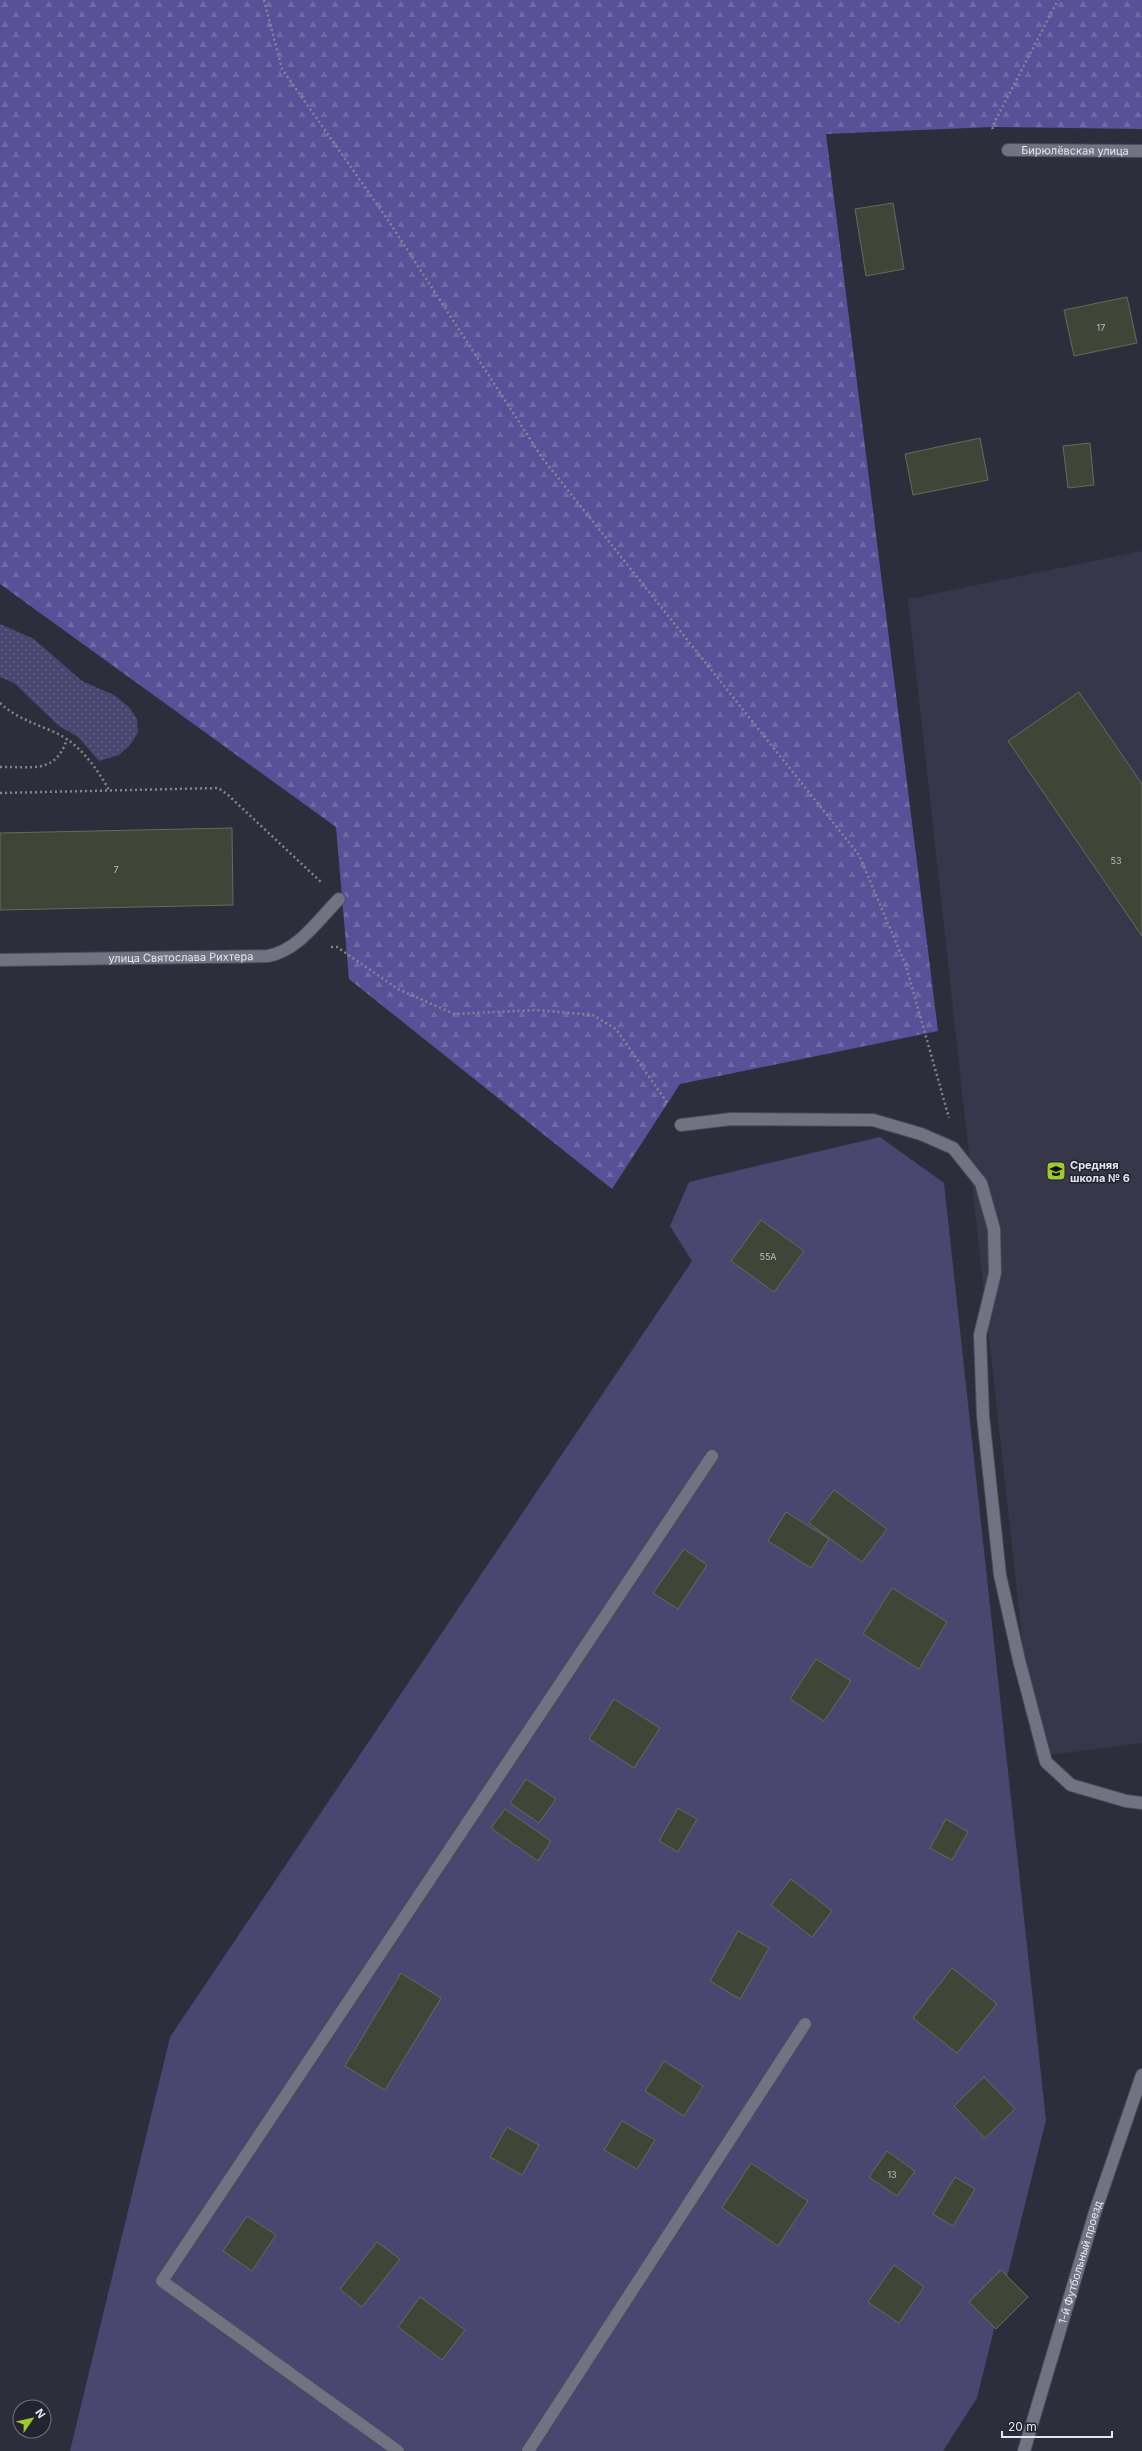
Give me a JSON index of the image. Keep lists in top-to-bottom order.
{
  "streets": {
    "street": ["Бирюлёвская улица", "улица Святослава Рихтера", "1-й Футбольный проезд"]
  },
  "places": {
    "school or university": ["Средняя школа № 6"]
  },
  "house_numbers": [
    "17",
    "53",
    "7",
    "55А",
    "13"
  ],
  "scale_bar": "20 m",
  "north": "top right"
}
